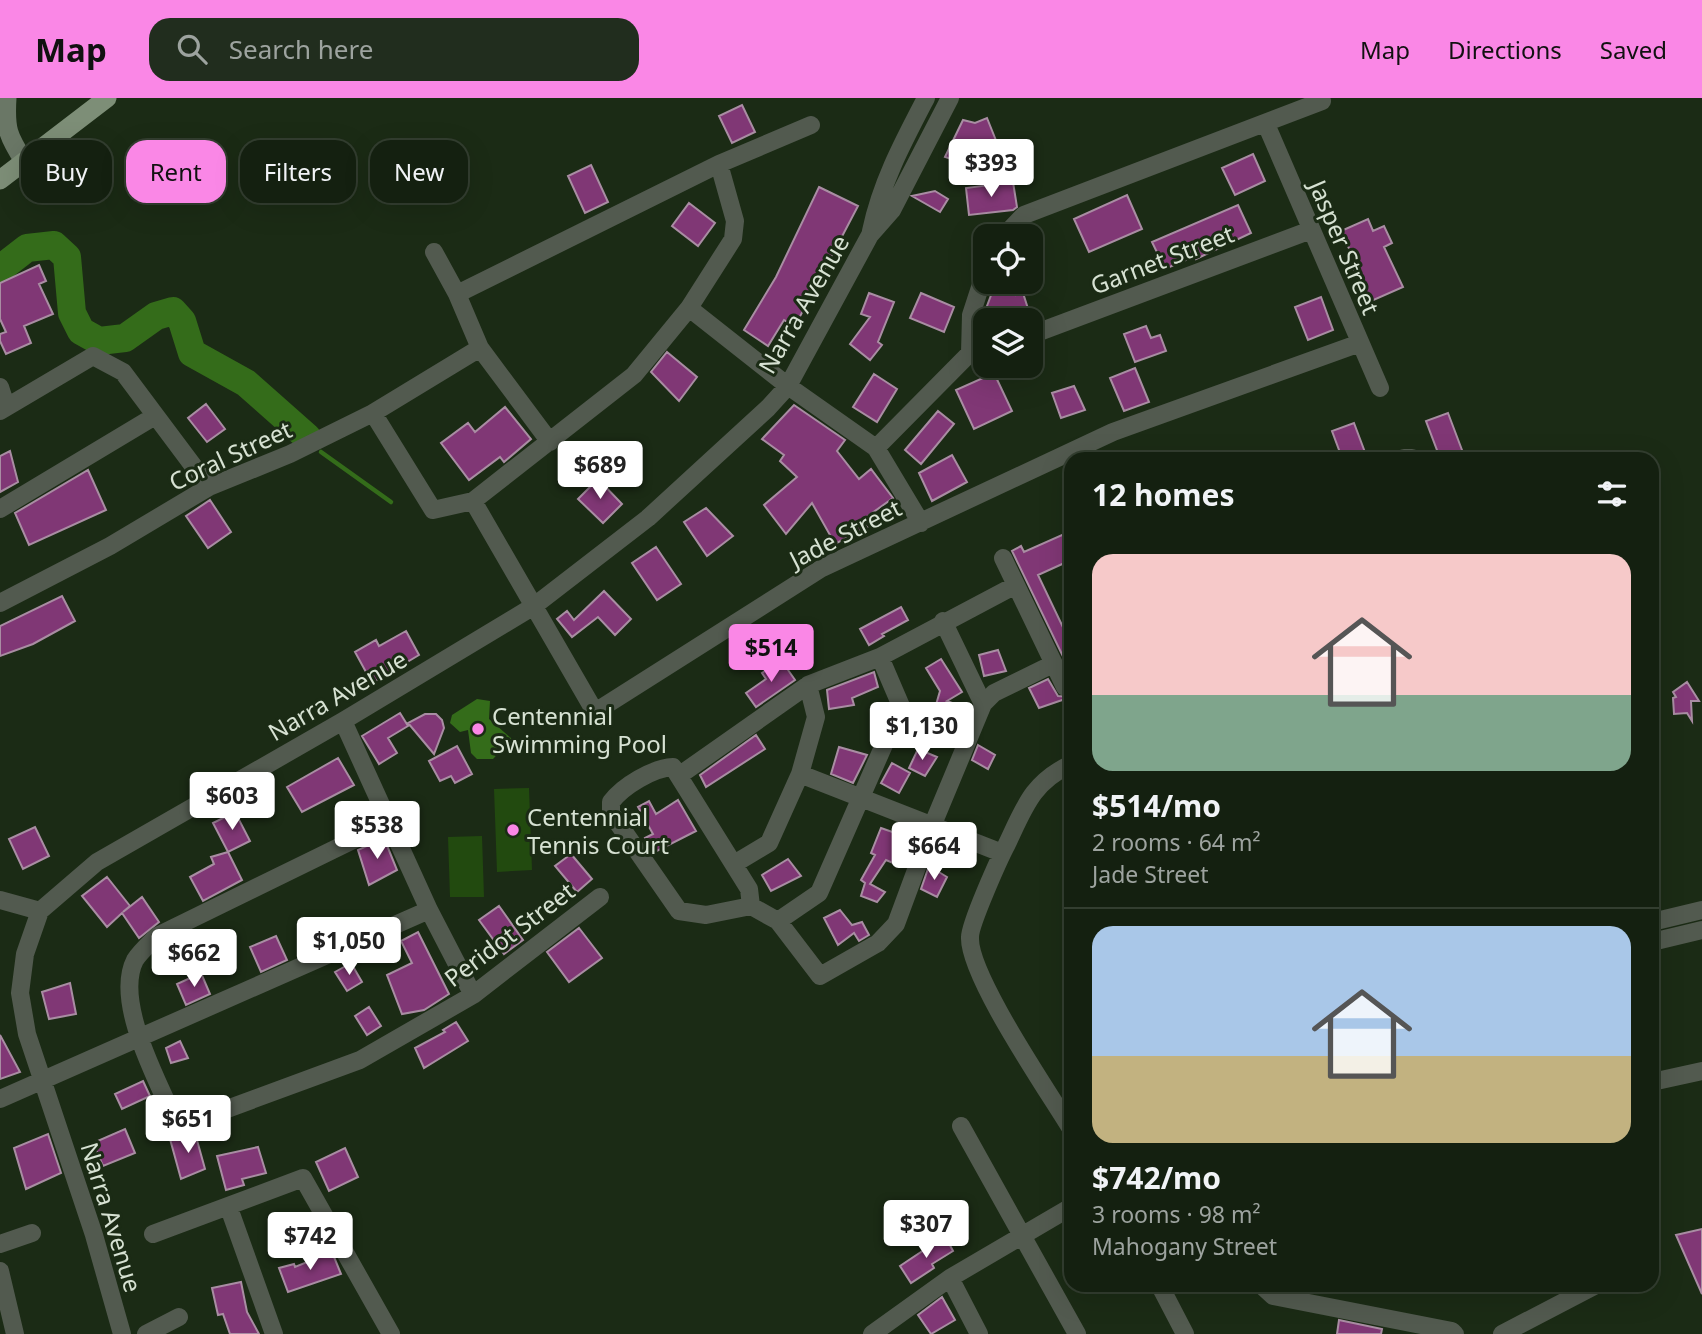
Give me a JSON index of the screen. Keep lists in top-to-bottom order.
{
  "streets": {
    "street": [
      "Jasper Street",
      "Garnet Street",
      "Narra Avenue",
      "Coral Street",
      "Jade Street",
      "Peridot Street"
    ]
  },
  "crossings": [
    ["Jasper Street", "Garnet Street"],
    ["Jasper Street", "Jade Street"],
    ["Narra Avenue", "Jade Street"]
  ],
  "places": ["Centennial Swimming Pool", "Centennial Tennis Court"],
  "page": {
    "header": "Map",
    "search": "Search here",
    "nav": ["Map", "Directions", "Saved"],
    "price": [
      "$393",
      "$689",
      "$514",
      "$1,130",
      "$603",
      "$538",
      "$664",
      "$1,050",
      "$662",
      "$651",
      "$307",
      "$742"
    ],
    "chip": [
      "Buy",
      "Rent",
      "Filters",
      "New"
    ],
    "heading": "12 homes",
    "list": [
      {
        "name": "$514/mo",
        "note": "2 rooms · 64 m² · Jade Street"
      },
      {
        "name": "$742/mo",
        "note": "3 rooms · 98 m² · Mahogany Street"
      }
    ]
  }
}
